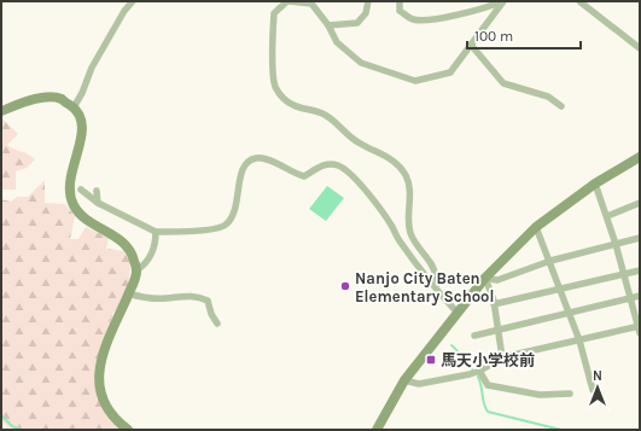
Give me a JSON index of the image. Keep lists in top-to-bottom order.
{
  "places": {
    "other": ["Nanjo City Baten Elementary School"],
    "transit": ["馬天小学校前"]
  },
  "scale_bar": "100 m",
  "north": "top"
}
